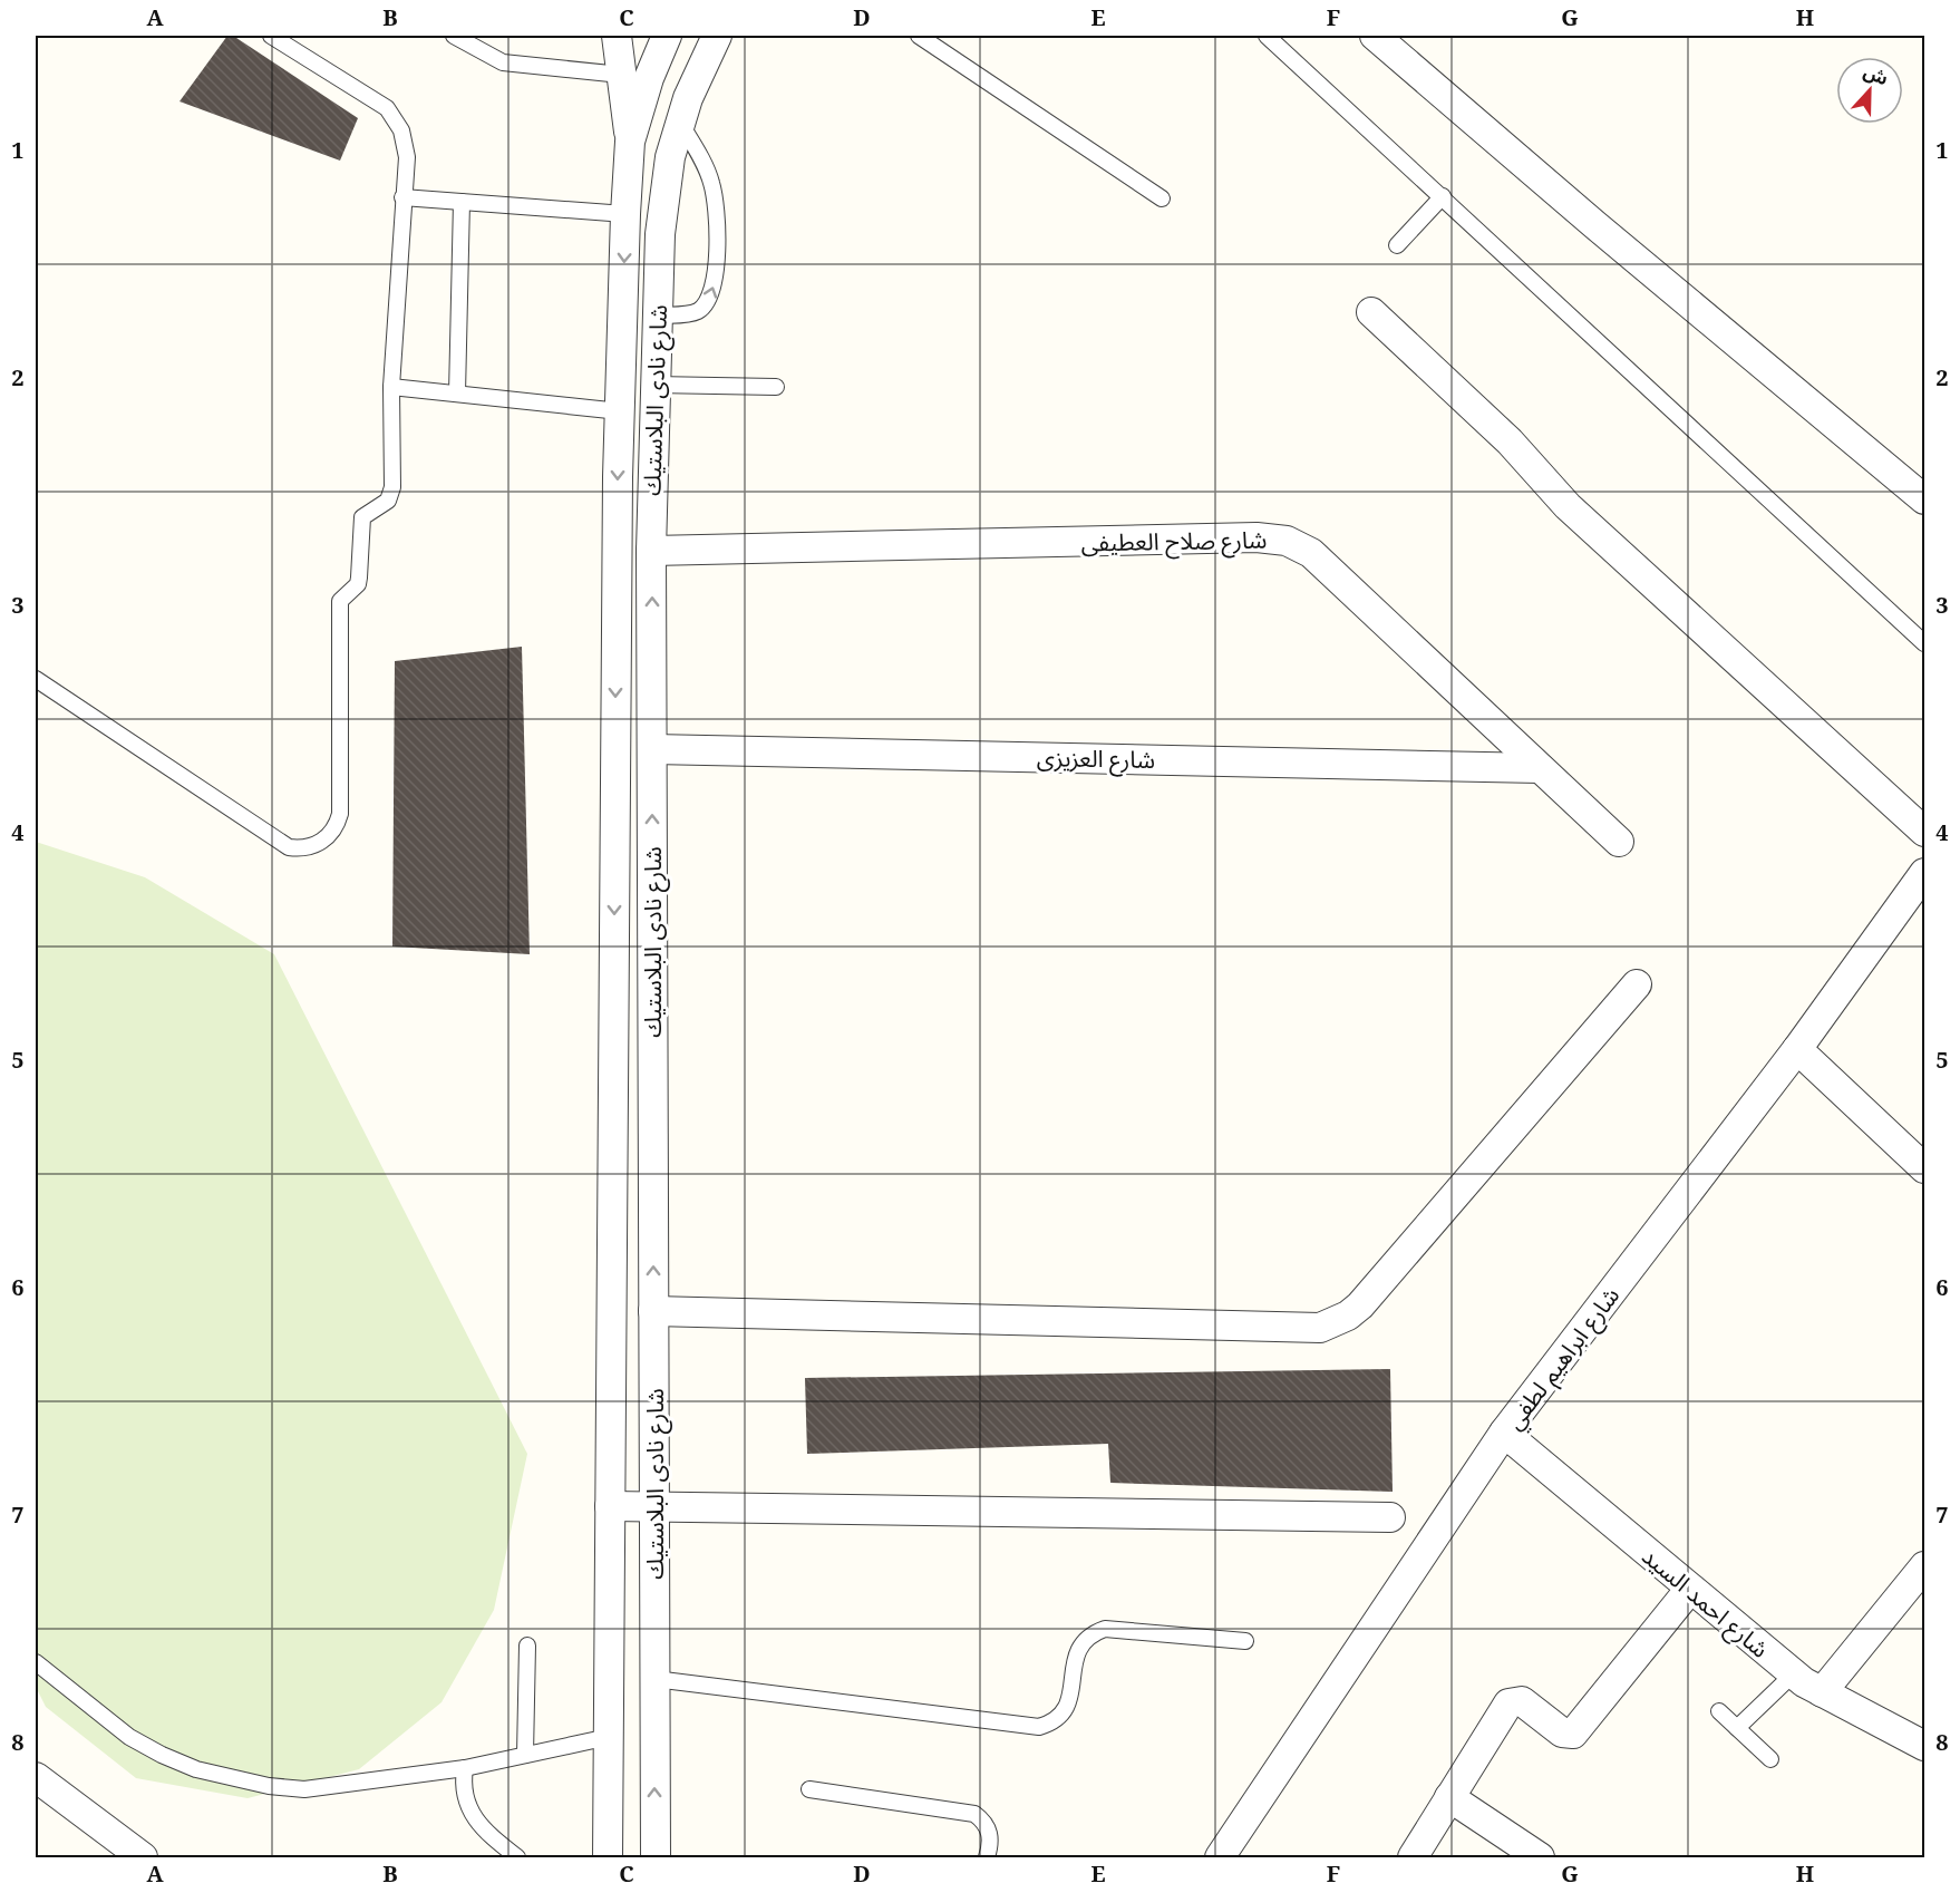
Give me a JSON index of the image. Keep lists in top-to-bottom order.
{
  "streets": {
    "street": [
      "شارع نادى البلاستيك",
      "شارع صلاح العطيفى",
      "شارع العزيزى",
      "شارع ابراهيم لطفي",
      "شارع احمد السيد"
    ]
  },
  "crossings": [
    ["شارع نادى البلاستيك", "شارع صلاح العطيفى"],
    ["شارع نادى البلاستيك", "شارع العزيزى"],
    ["شارع صلاح العطيفى", "شارع العزيزى"],
    ["شارع ابراهيم لطفي", "شارع احمد السيد"]
  ],
  "north": "top",
  "grid": {
    "columns": [
      "A",
      "B",
      "C",
      "D",
      "E",
      "F",
      "G",
      "H"
    ],
    "rows": [
      "1",
      "2",
      "3",
      "4",
      "5",
      "6",
      "7",
      "8"
    ]
  }
}
